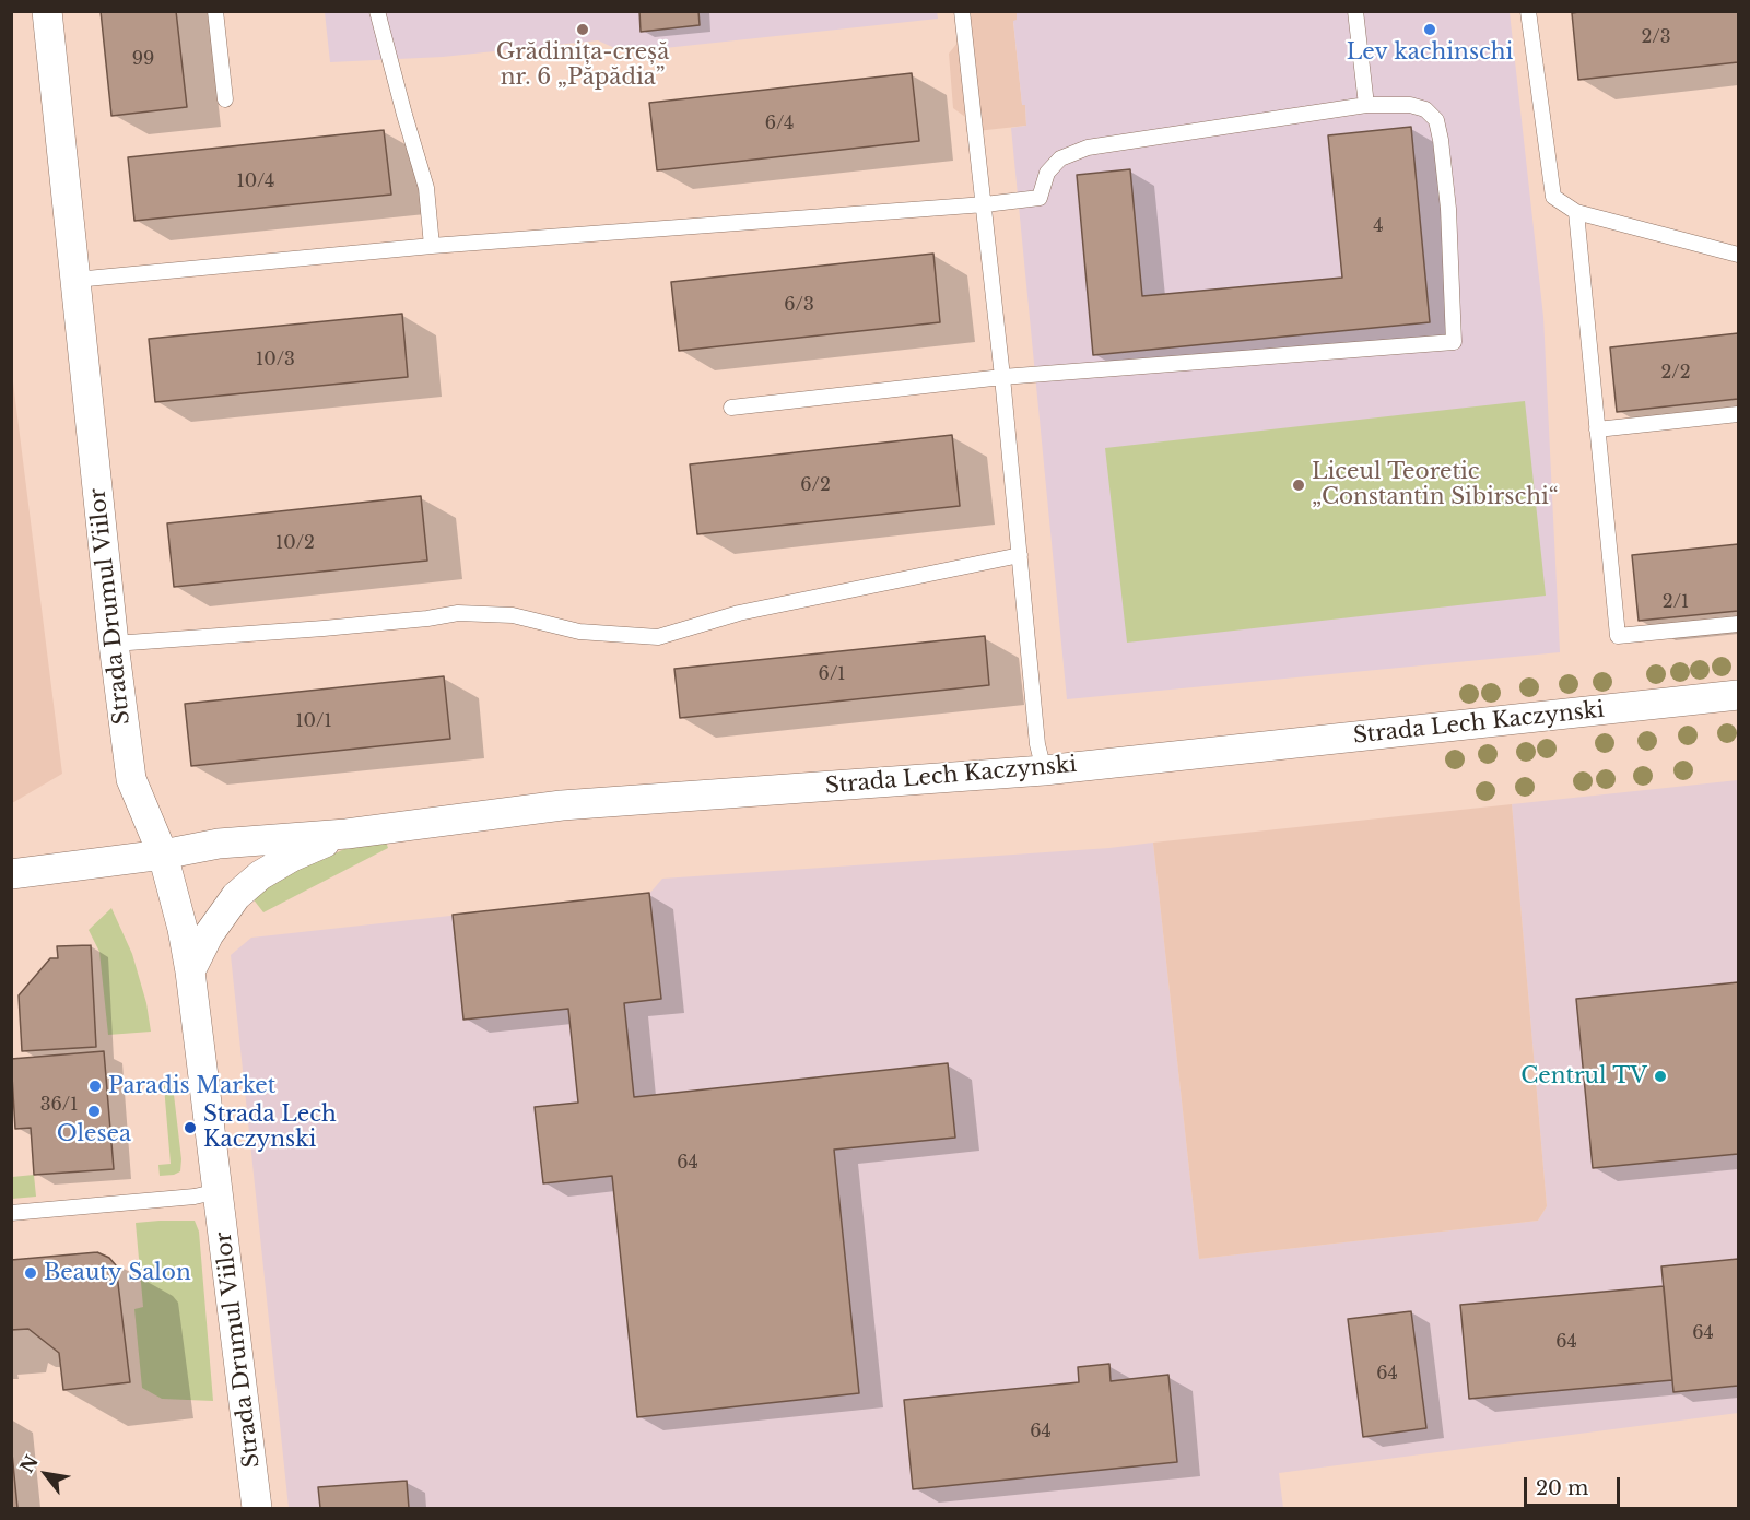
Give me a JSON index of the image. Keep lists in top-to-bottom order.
{
  "streets": {
    "street": ["Strada Drumul Viilor", "Strada Lech Kaczynski"]
  },
  "crossings": [
    ["Strada Drumul Viilor", "Strada Lech Kaczynski"]
  ],
  "places": [
    "Grădinița-creșă nr. 6 „Păpădia”",
    "Lev kachinschi",
    "Liceul Teoretic „Constantin Sibirschi“",
    "Centrul TV",
    "Paradis Market",
    "Olesea",
    "Strada Lech Kaczynski",
    "Beauty Salon"
  ],
  "house_numbers": [
    "2/3",
    "99",
    "6/4",
    "10/4",
    "4",
    "6/3",
    "10/3",
    "2/2",
    "6/2",
    "10/2",
    "2/1",
    "6/1",
    "10/1",
    "36/1",
    "64",
    "64",
    "64",
    "64",
    "64"
  ],
  "scale_bar": "20 m",
  "north": "top left"
}
